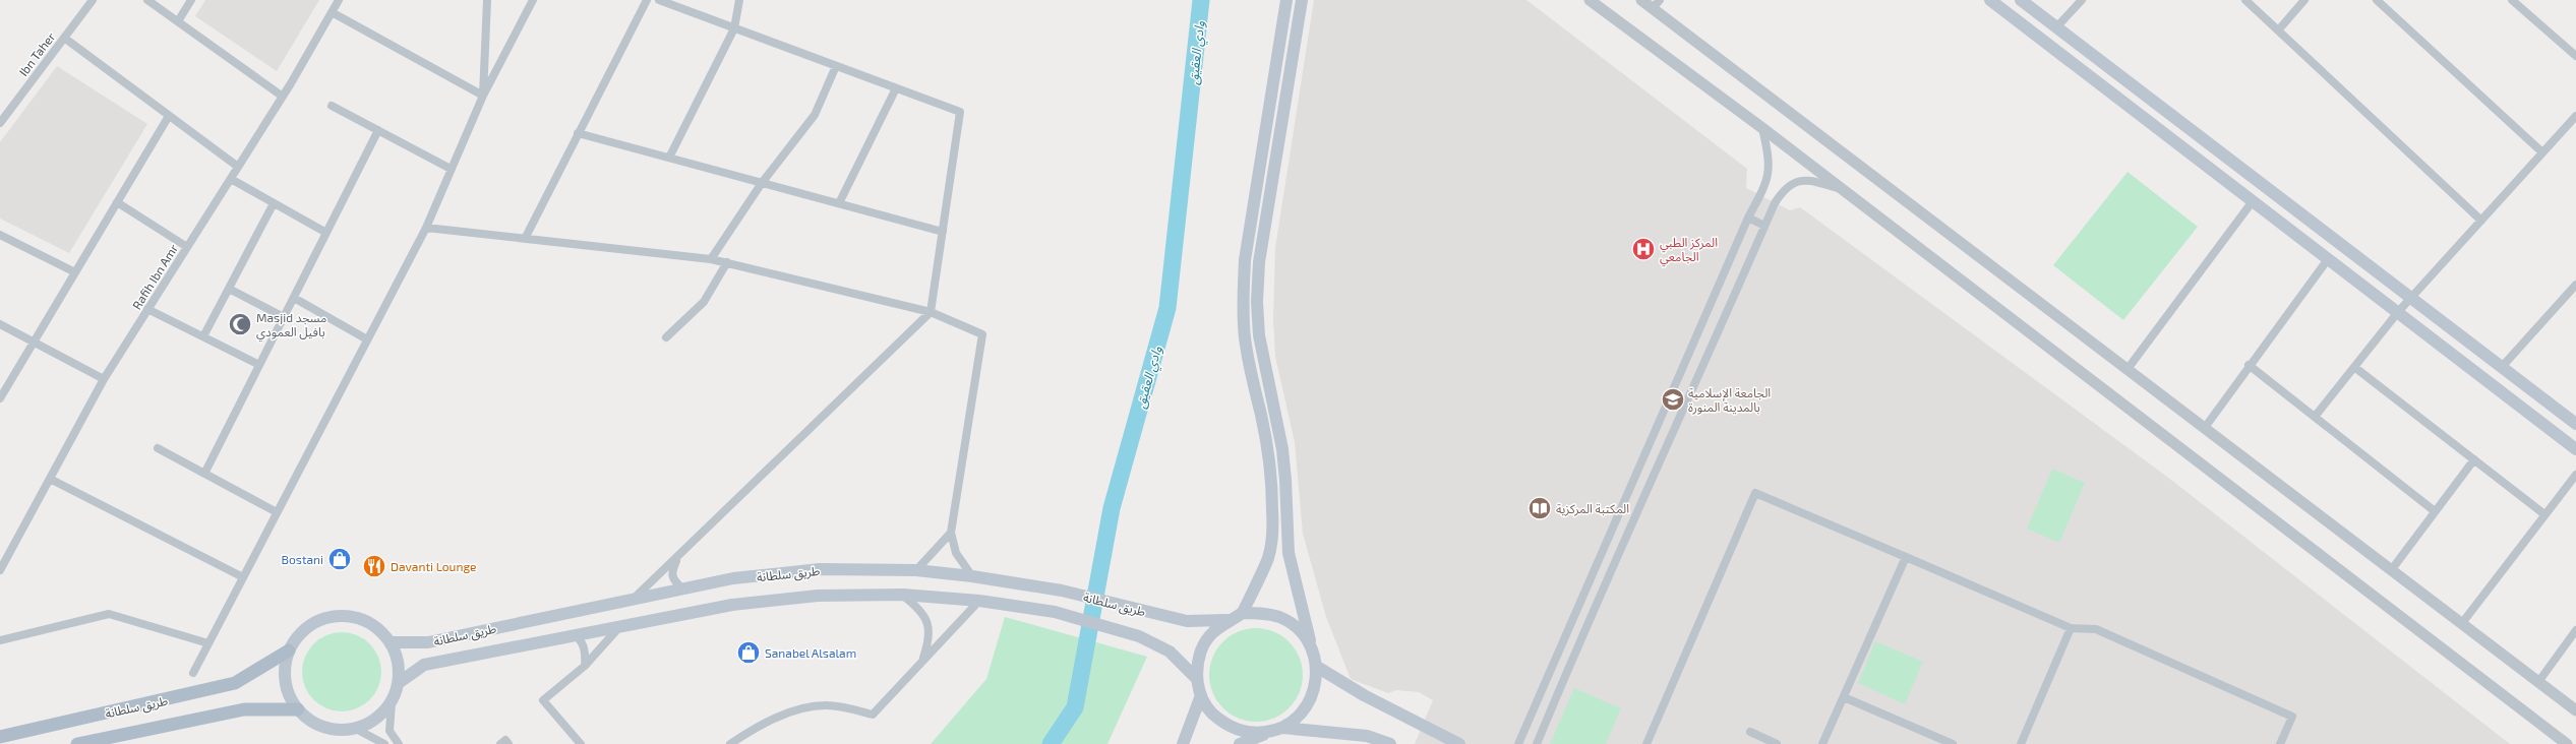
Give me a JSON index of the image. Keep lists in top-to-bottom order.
{
  "streets": {
    "main road": ["طريق سلطانة"],
    "street": ["Ibn Taher", "Rafih Ibn Amr"]
  },
  "water": ["وادي العقيق"],
  "places": {
    "hospital": ["المركز الطبي الجامعي"],
    "mosque": ["Masjid مسجد بافيل العمودي"],
    "school or university": ["الجامعة الإسلامية بالمدينة المنورة"],
    "library": ["المكتبة المركزية"],
    "shop": ["Bostani", "Sanabel Alsalam"],
    "restaurant": ["Davanti Lounge"]
  }
}
